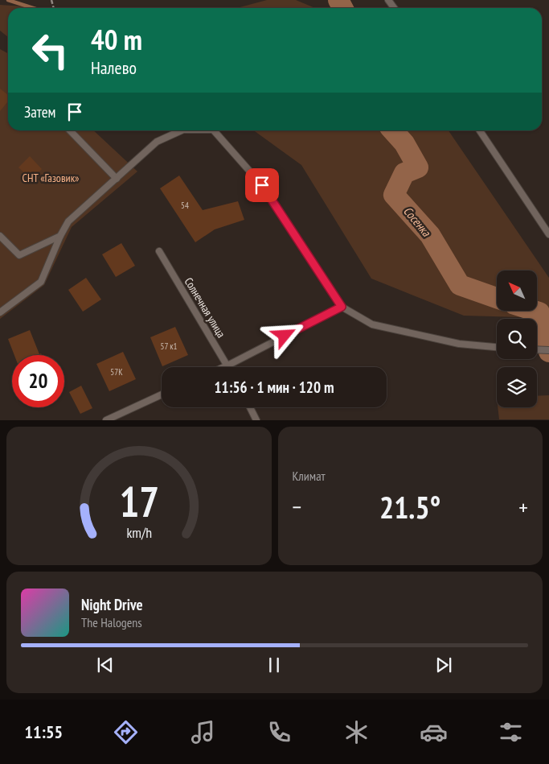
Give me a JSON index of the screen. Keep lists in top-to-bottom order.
{
  "streets": {
    "lane": ["Солнечная улица"]
  },
  "water": ["Сосенка"],
  "parks": ["СНТ «Газовик»"],
  "house_numbers": ["54", "57 к1", "57К"],
  "north": "top left",
  "page": {
    "turn": ["40 m", "Налево"],
    "then": "Затем",
    "limit": "20",
    "trip": "11:56 · 1 мин · 120 m",
    "tile": "Климат",
    "heat": ["−", "21.5°", "+"],
    "song": ["Night Drive", "The Halogens"],
    "tabs": "11:55",
    "gauge": ["17", "km/h"]
  }
}
